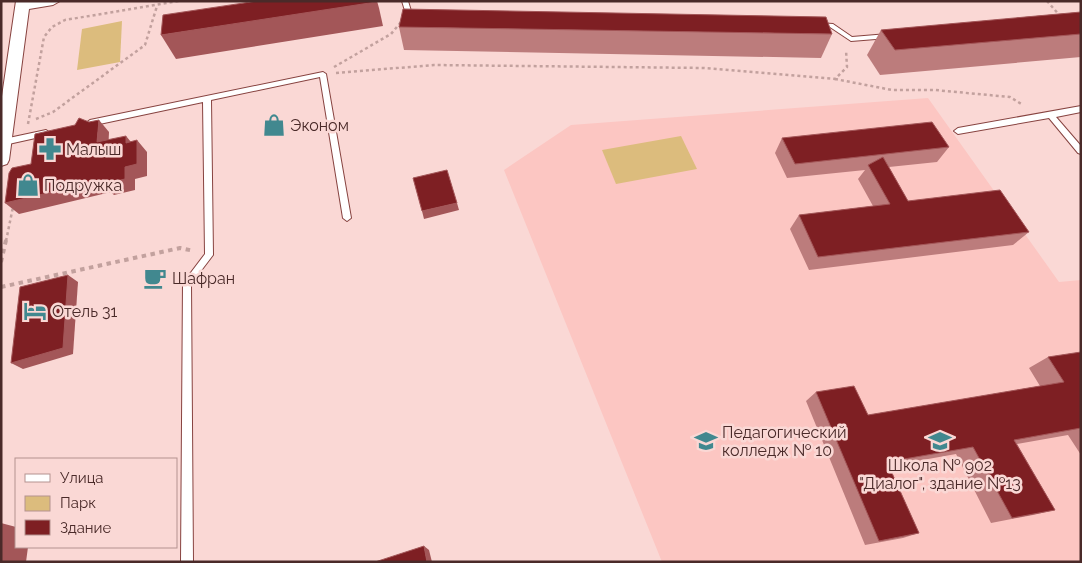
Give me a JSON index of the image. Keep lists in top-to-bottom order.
{
  "places": {
    "shop": ["Эконом", "Подружка"],
    "pharmacy": ["Малыш"],
    "cafe": ["Шафран"],
    "hotel": ["Отель 31"],
    "school or university": ["Педагогический колледж № 10", "Школа № 902 \"Диалог\", здание №13"]
  },
  "legend": ["Улица", "Парк", "Здание"]
}
